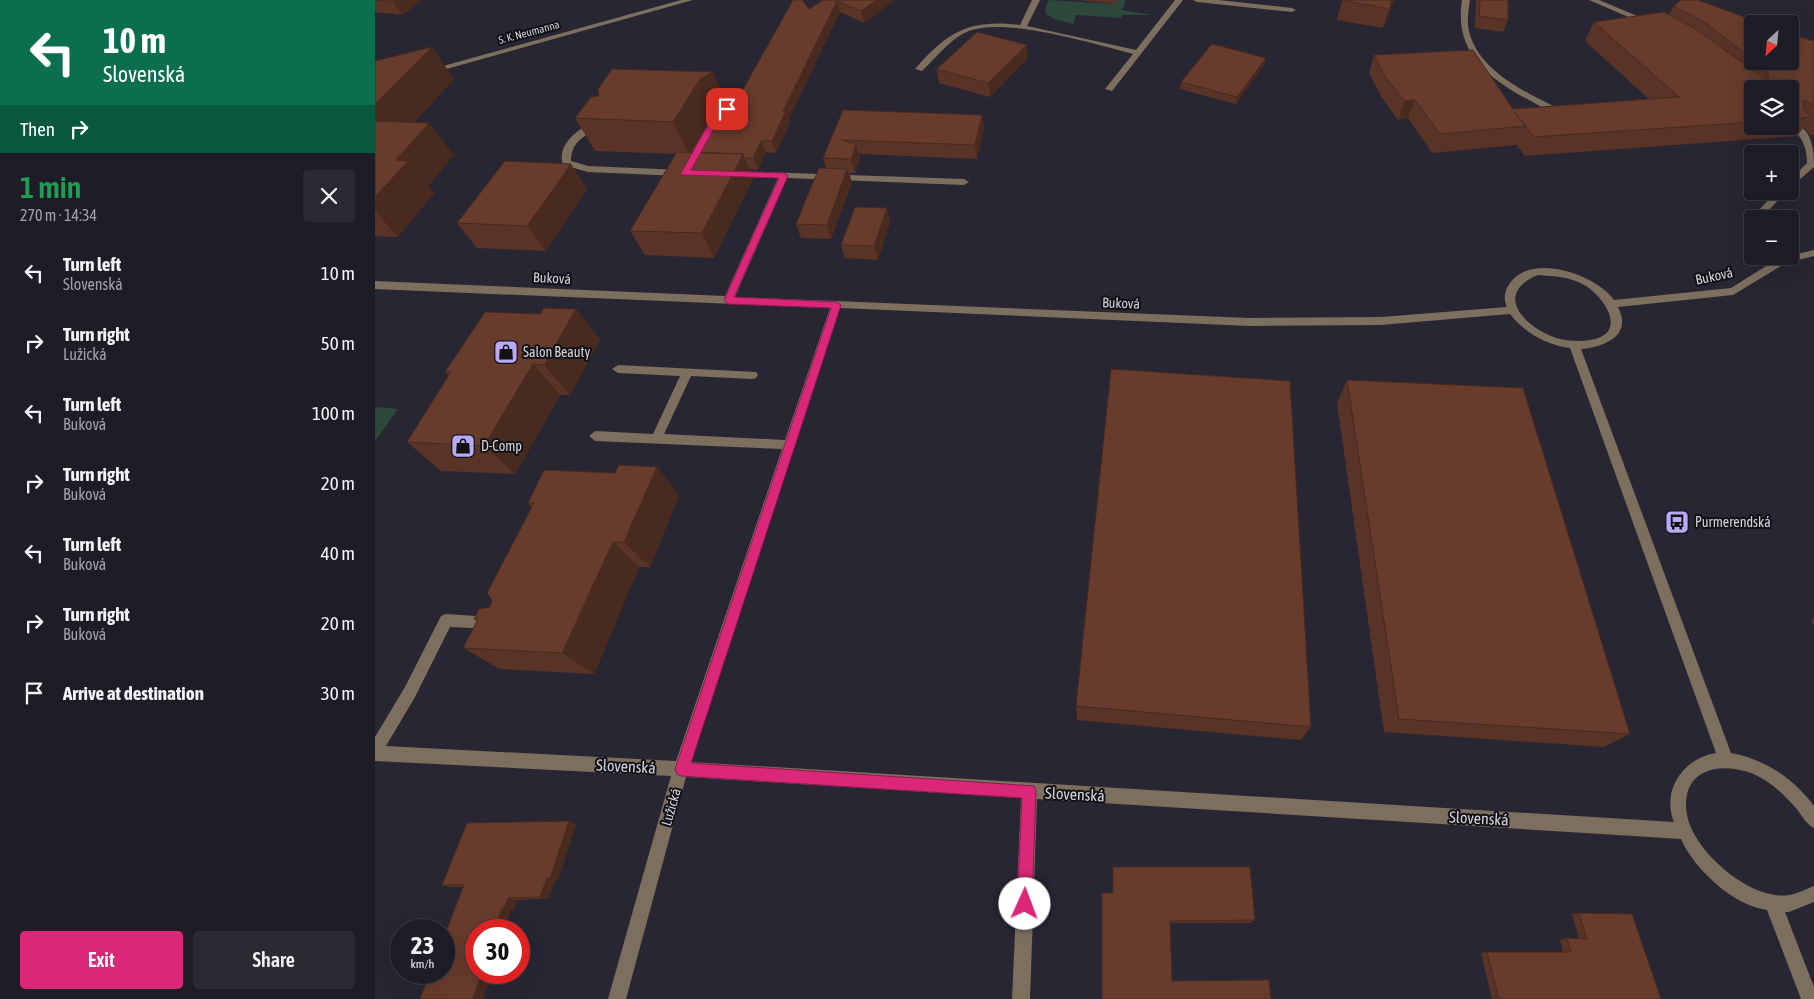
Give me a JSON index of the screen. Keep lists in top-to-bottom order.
{
  "streets": {
    "street": [
      "S. K. Neumanna",
      "Buková",
      "Slovenská",
      "Lužická"
    ]
  },
  "crossings": [
    ["Buková", "Lužická"],
    ["Slovenská", "Lužická"]
  ],
  "places": {
    "shop": ["Salon Beauty", "D-Comp"],
    "bus stop": ["Purmerendská"]
  },
  "north": "bottom left",
  "page": {
    "turn": ["10 m", "Slovenská"],
    "map_buttons": ["+", "−"],
    "then": "Then",
    "heading": ["1 min", "270 m · 14:34"],
    "list": [
      {
        "name": "Turn left",
        "note": "Slovenská",
        "value": "10 m"
      },
      {
        "name": "Turn right",
        "note": "Lužická",
        "value": "50 m"
      },
      {
        "name": "Turn left",
        "note": "Buková",
        "value": "100 m"
      },
      {
        "name": "Turn right",
        "note": "Buková",
        "value": "20 m"
      },
      {
        "name": "Turn left",
        "note": "Buková",
        "value": "40 m"
      },
      {
        "name": "Turn right",
        "note": "Buková",
        "value": "20 m"
      },
      {
        "name": "Arrive at destination",
        "value": "30 m"
      }
    ],
    "speed": "23 km/h",
    "limit": "30",
    "buttons": ["Exit", "Share"]
  }
}
